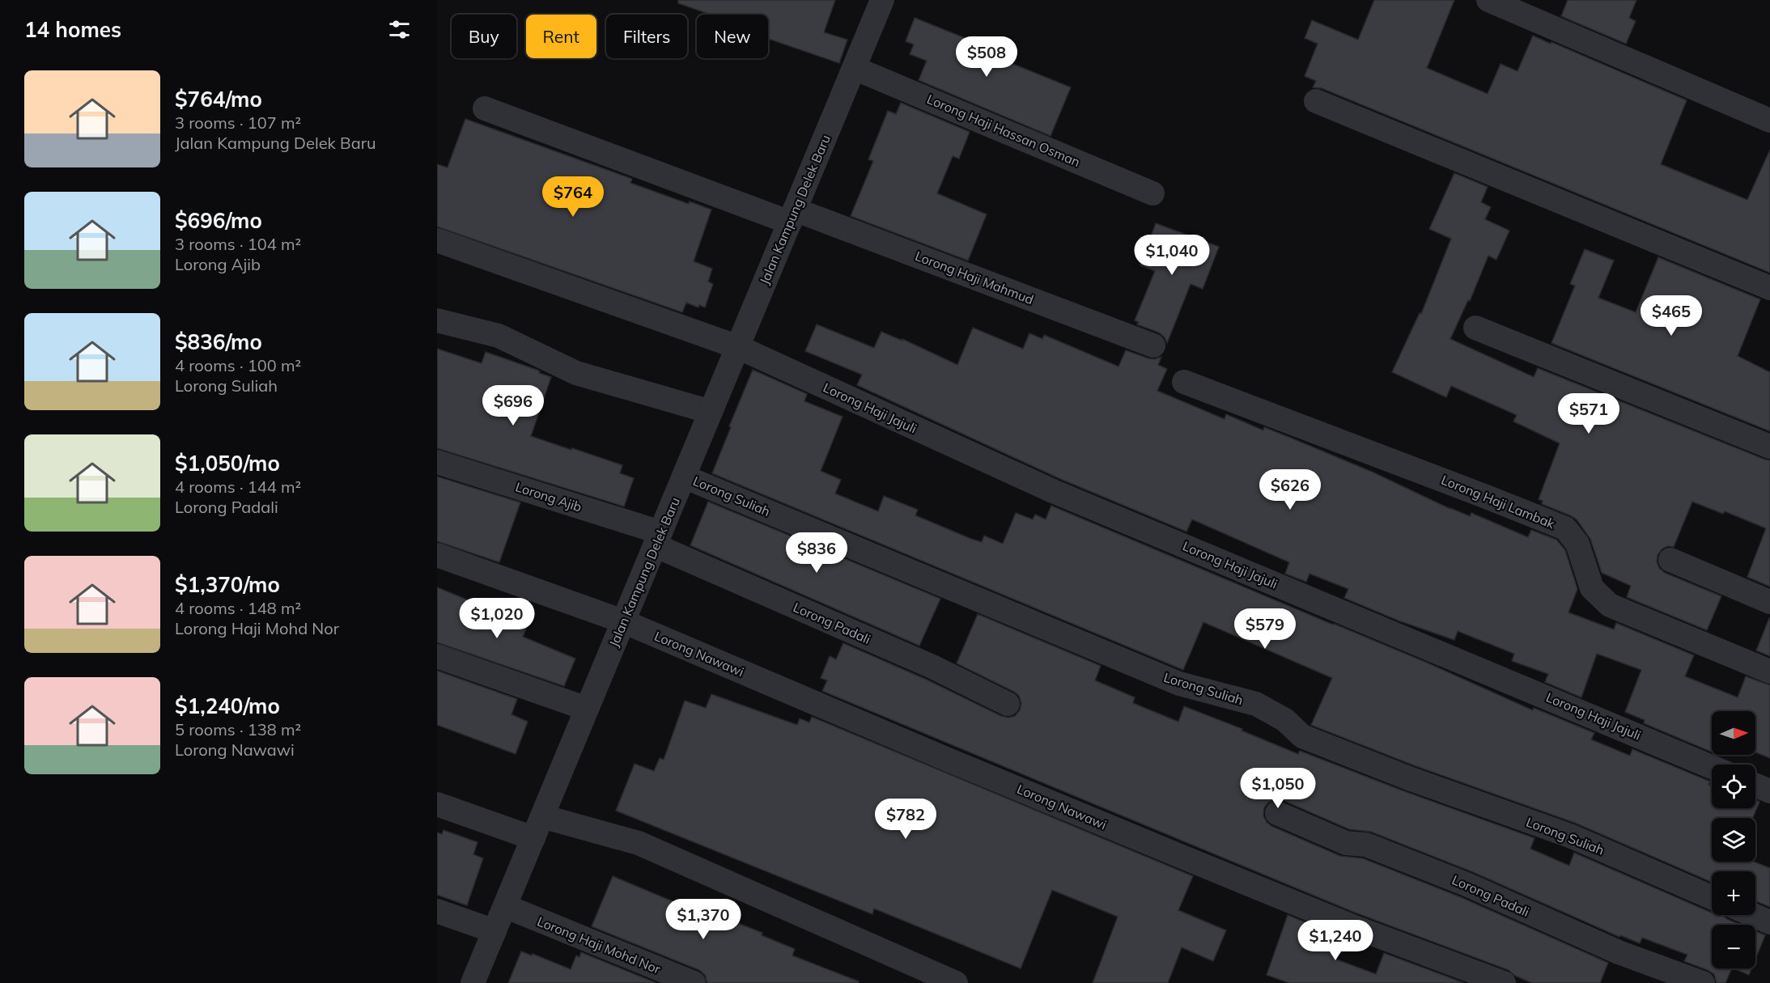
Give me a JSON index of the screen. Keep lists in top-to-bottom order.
{
  "streets": {
    "street": [
      "Lorong Haji Hassan Osman",
      "Jalan Kampung Delek Baru",
      "Lorong Haji Mahmud",
      "Lorong Haji Jajuli",
      "Lorong Suliah",
      "Lorong Ajib",
      "Lorong Haji Lambak",
      "Lorong Padali",
      "Lorong Nawawi",
      "Lorong Haji Mohd Nor"
    ]
  },
  "crossings": [
    ["Lorong Haji Hassan Osman", "Jalan Kampung Delek Baru"],
    ["Jalan Kampung Delek Baru", "Lorong Haji Mahmud"],
    ["Jalan Kampung Delek Baru", "Lorong Haji Jajuli"],
    ["Jalan Kampung Delek Baru", "Lorong Suliah"],
    ["Jalan Kampung Delek Baru", "Lorong Ajib"],
    ["Jalan Kampung Delek Baru", "Lorong Padali"],
    ["Jalan Kampung Delek Baru", "Lorong Nawawi"],
    ["Jalan Kampung Delek Baru", "Lorong Haji Mohd Nor"],
    ["Lorong Ajib", "Lorong Padali"]
  ],
  "north": "right",
  "page": {
    "heading": "14 homes",
    "chip": [
      "Buy",
      "Rent",
      "Filters",
      "New"
    ],
    "price": [
      "$508",
      "$764",
      "$1,040",
      "$465",
      "$696",
      "$571",
      "$626",
      "$836",
      "$1,020",
      "$579",
      "$1,050",
      "$782",
      "$1,370",
      "$1,240"
    ],
    "list": [
      {
        "name": "$764/mo",
        "note": "3 rooms · 107 m² · Jalan Kampung Delek Baru"
      },
      {
        "name": "$696/mo",
        "note": "3 rooms · 104 m² · Lorong Ajib"
      },
      {
        "name": "$836/mo",
        "note": "4 rooms · 100 m² · Lorong Suliah"
      },
      {
        "name": "$1,050/mo",
        "note": "4 rooms · 144 m² · Lorong Padali"
      },
      {
        "name": "$1,370/mo",
        "note": "4 rooms · 148 m² · Lorong Haji Mohd Nor"
      },
      {
        "name": "$1,240/mo",
        "note": "5 rooms · 138 m² · Lorong Nawawi"
      }
    ],
    "map_buttons": ["+", "−"]
  }
}
